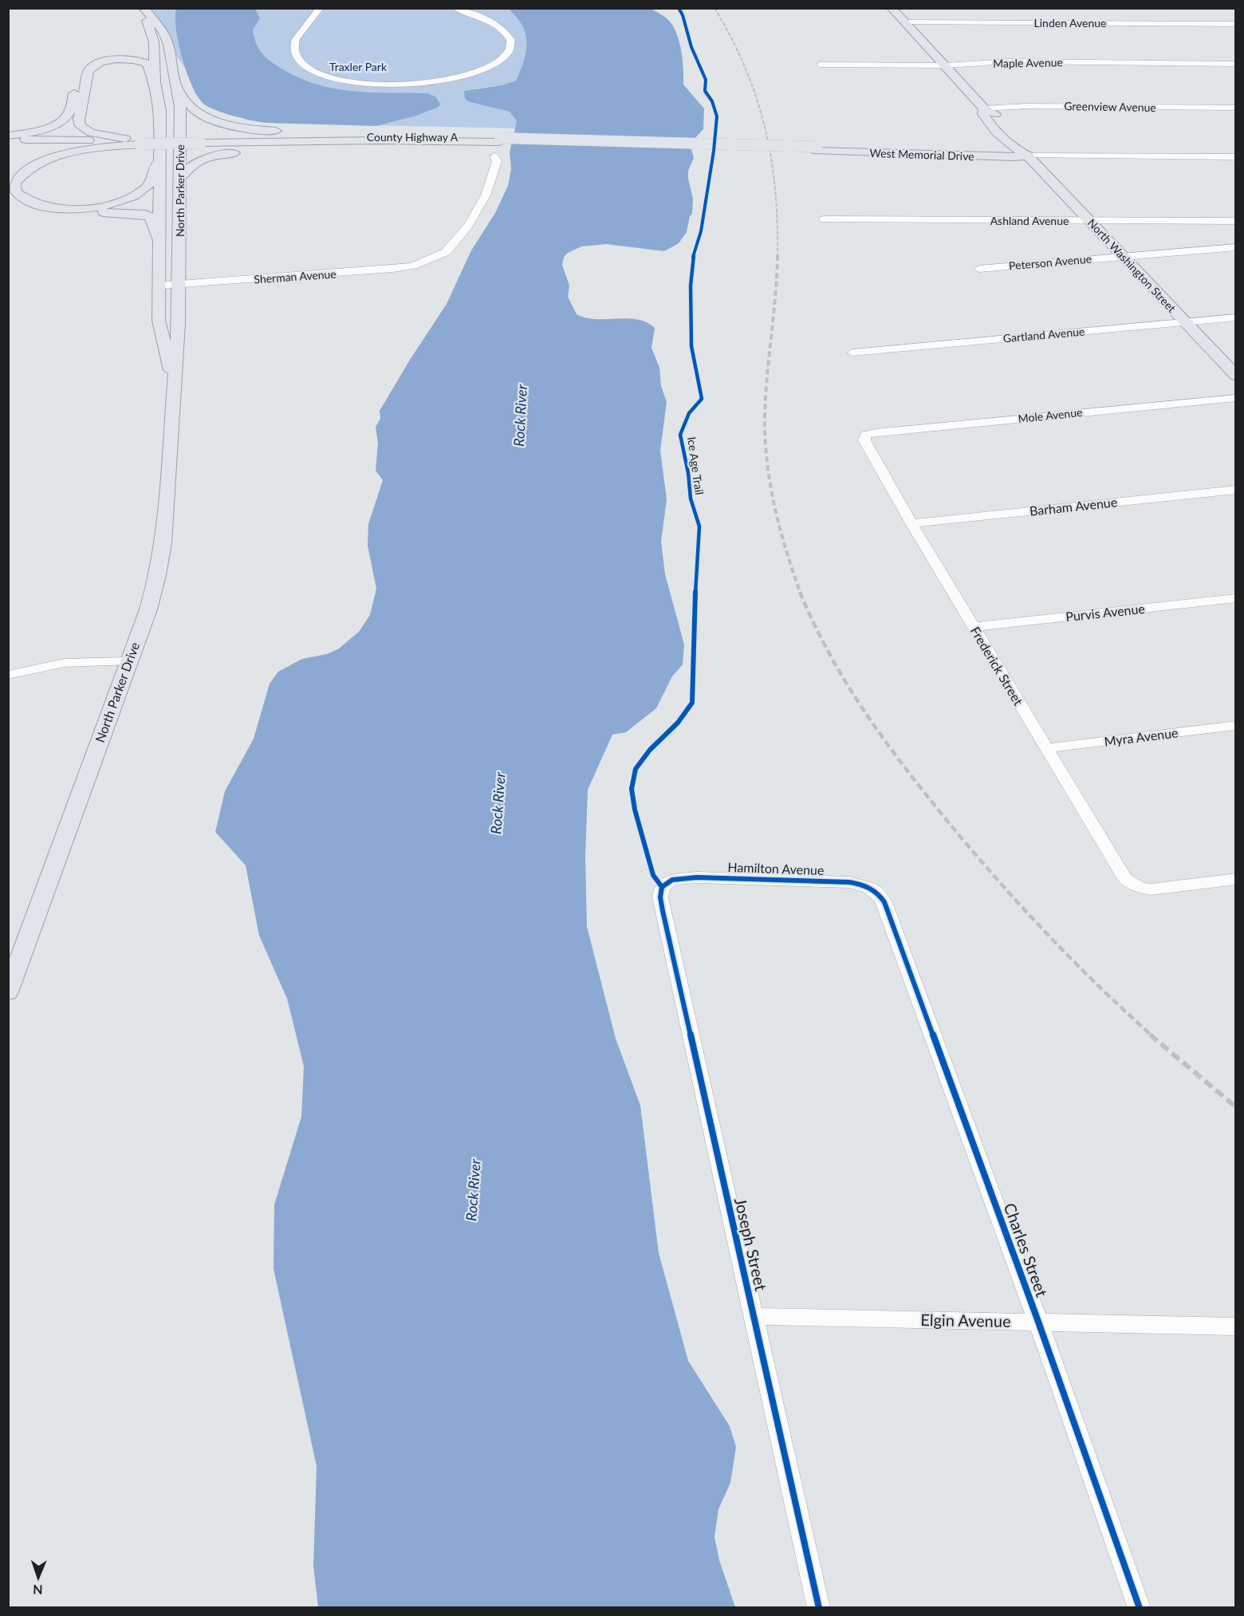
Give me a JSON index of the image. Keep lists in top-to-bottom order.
{
  "streets": {
    "main road": [
      "County Highway A",
      "West Memorial Drive",
      "North Parker Drive",
      "North Washington Street"
    ],
    "street": [
      "Linden Avenue",
      "Maple Avenue",
      "Greenview Avenue",
      "Ashland Avenue",
      "Peterson Avenue",
      "Sherman Avenue",
      "Gartland Avenue",
      "Mole Avenue",
      "Barham Avenue",
      "Purvis Avenue",
      "Frederick Street",
      "Myra Avenue",
      "Hamilton Avenue",
      "Joseph Street",
      "Charles Street",
      "Elgin Avenue"
    ],
    "cycle path": ["Ice Age Trail"]
  },
  "crossings": [
    ["Linden Avenue", "North Washington Street"],
    ["Maple Avenue", "North Washington Street"],
    ["Greenview Avenue", "North Washington Street"],
    ["County Highway A", "West Memorial Drive"],
    ["West Memorial Drive", "North Washington Street"],
    ["North Parker Drive", "Sherman Avenue"],
    ["Ashland Avenue", "North Washington Street"],
    ["Peterson Avenue", "North Washington Street"],
    ["North Washington Street", "Gartland Avenue"],
    ["Mole Avenue", "Frederick Street"],
    ["Barham Avenue", "Frederick Street"],
    ["Purvis Avenue", "Frederick Street"],
    ["Frederick Street", "Myra Avenue"],
    ["Hamilton Avenue", "Joseph Street"],
    ["Hamilton Avenue", "Charles Street"],
    ["Joseph Street", "Elgin Avenue"],
    ["Charles Street", "Elgin Avenue"]
  ],
  "water": ["Rock River"],
  "parks": ["Traxler Park"],
  "north": "bottom"
}
